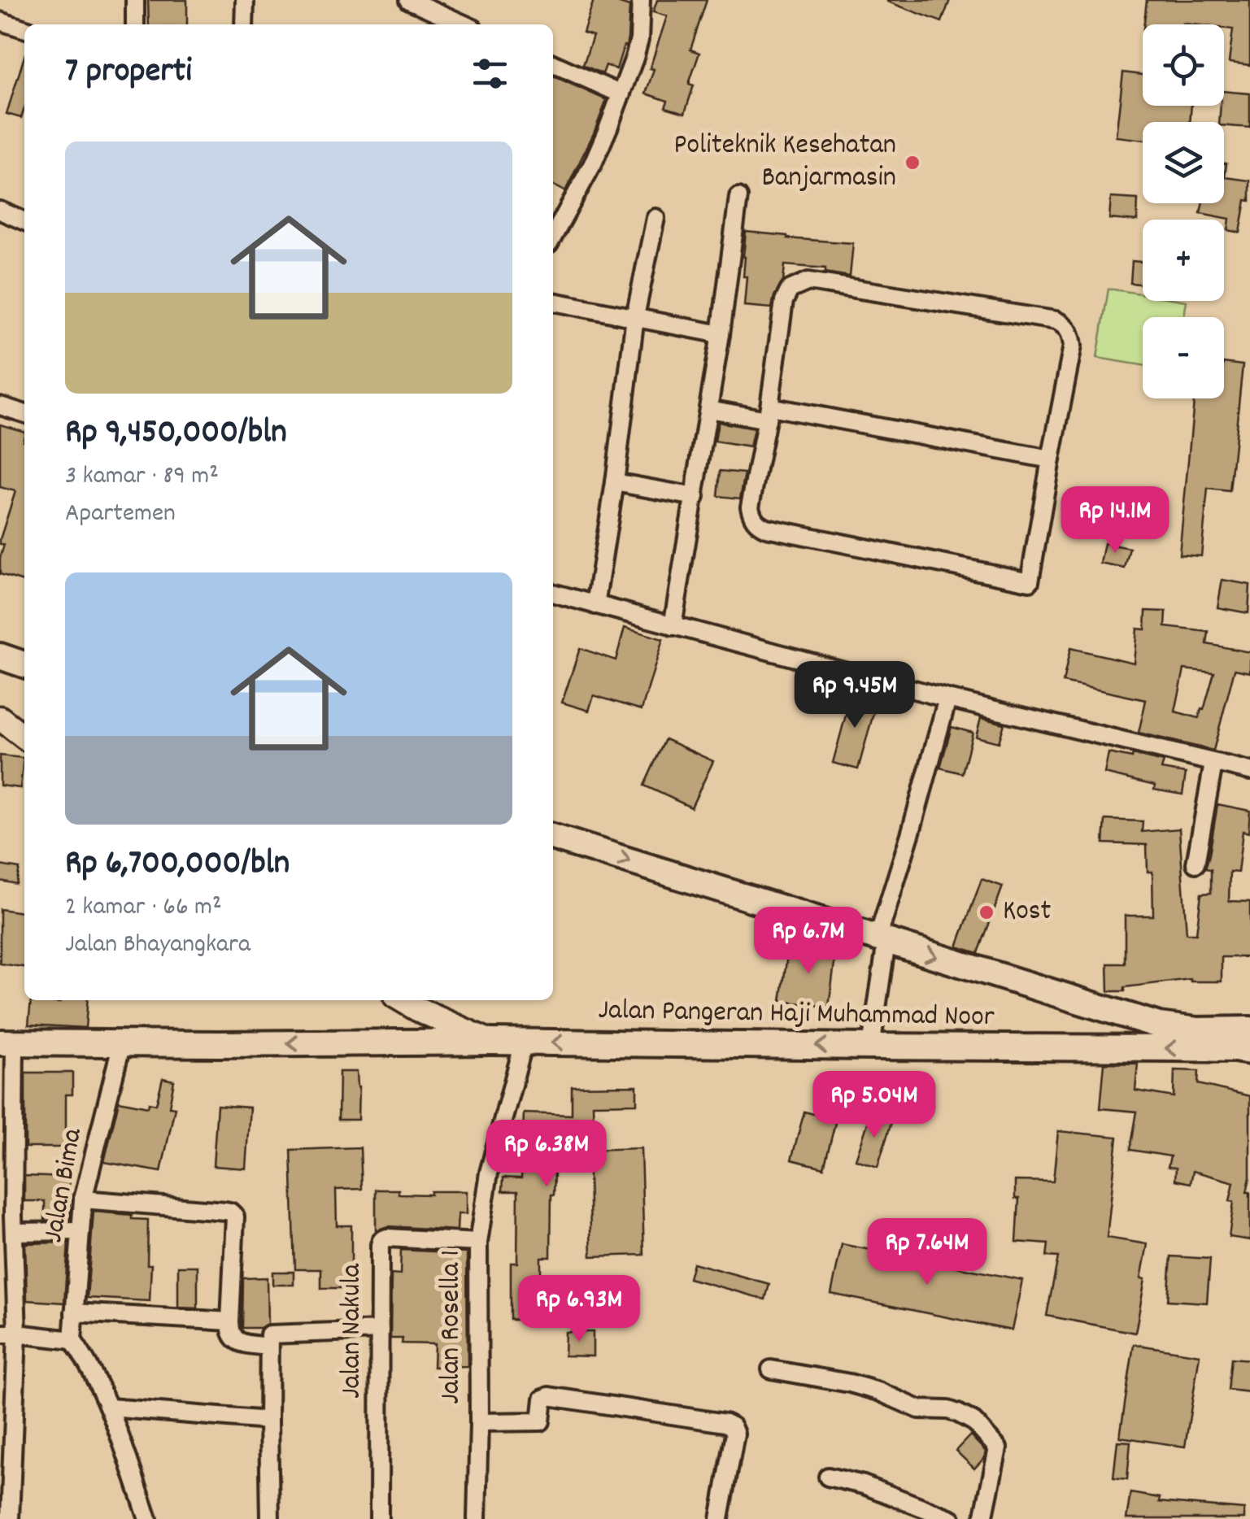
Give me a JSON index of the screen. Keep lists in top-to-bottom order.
{
  "streets": {
    "main road": ["Jalan Pangeran Haji Muhammad Noor"],
    "street": ["Jalan Bima", "Jalan Rosella 1", "Jalan Nakula"]
  },
  "crossings": [
    ["Jalan Pangeran Haji Muhammad Noor", "Jalan Bima"],
    ["Jalan Pangeran Haji Muhammad Noor", "Jalan Rosella 1"],
    ["Jalan Rosella 1", "Jalan Nakula"]
  ],
  "places": ["Politeknik Kesehatan Banjarmasin", "Kost"],
  "page": {
    "map_buttons": ["+", "−"],
    "heading": "7 properti",
    "list": [
      {
        "name": "Rp 9,450,000/bln",
        "note": "3 kamar · 89 m² · Apartemen"
      },
      {
        "name": "Rp 6,700,000/bln",
        "note": "2 kamar · 66 m² · Jalan Bhayangkara"
      }
    ],
    "price": [
      "Rp 14.1M",
      "Rp 9.45M",
      "Rp 6.7M",
      "Rp 5.04M",
      "Rp 6.38M",
      "Rp 7.64M",
      "Rp 6.93M"
    ]
  }
}
